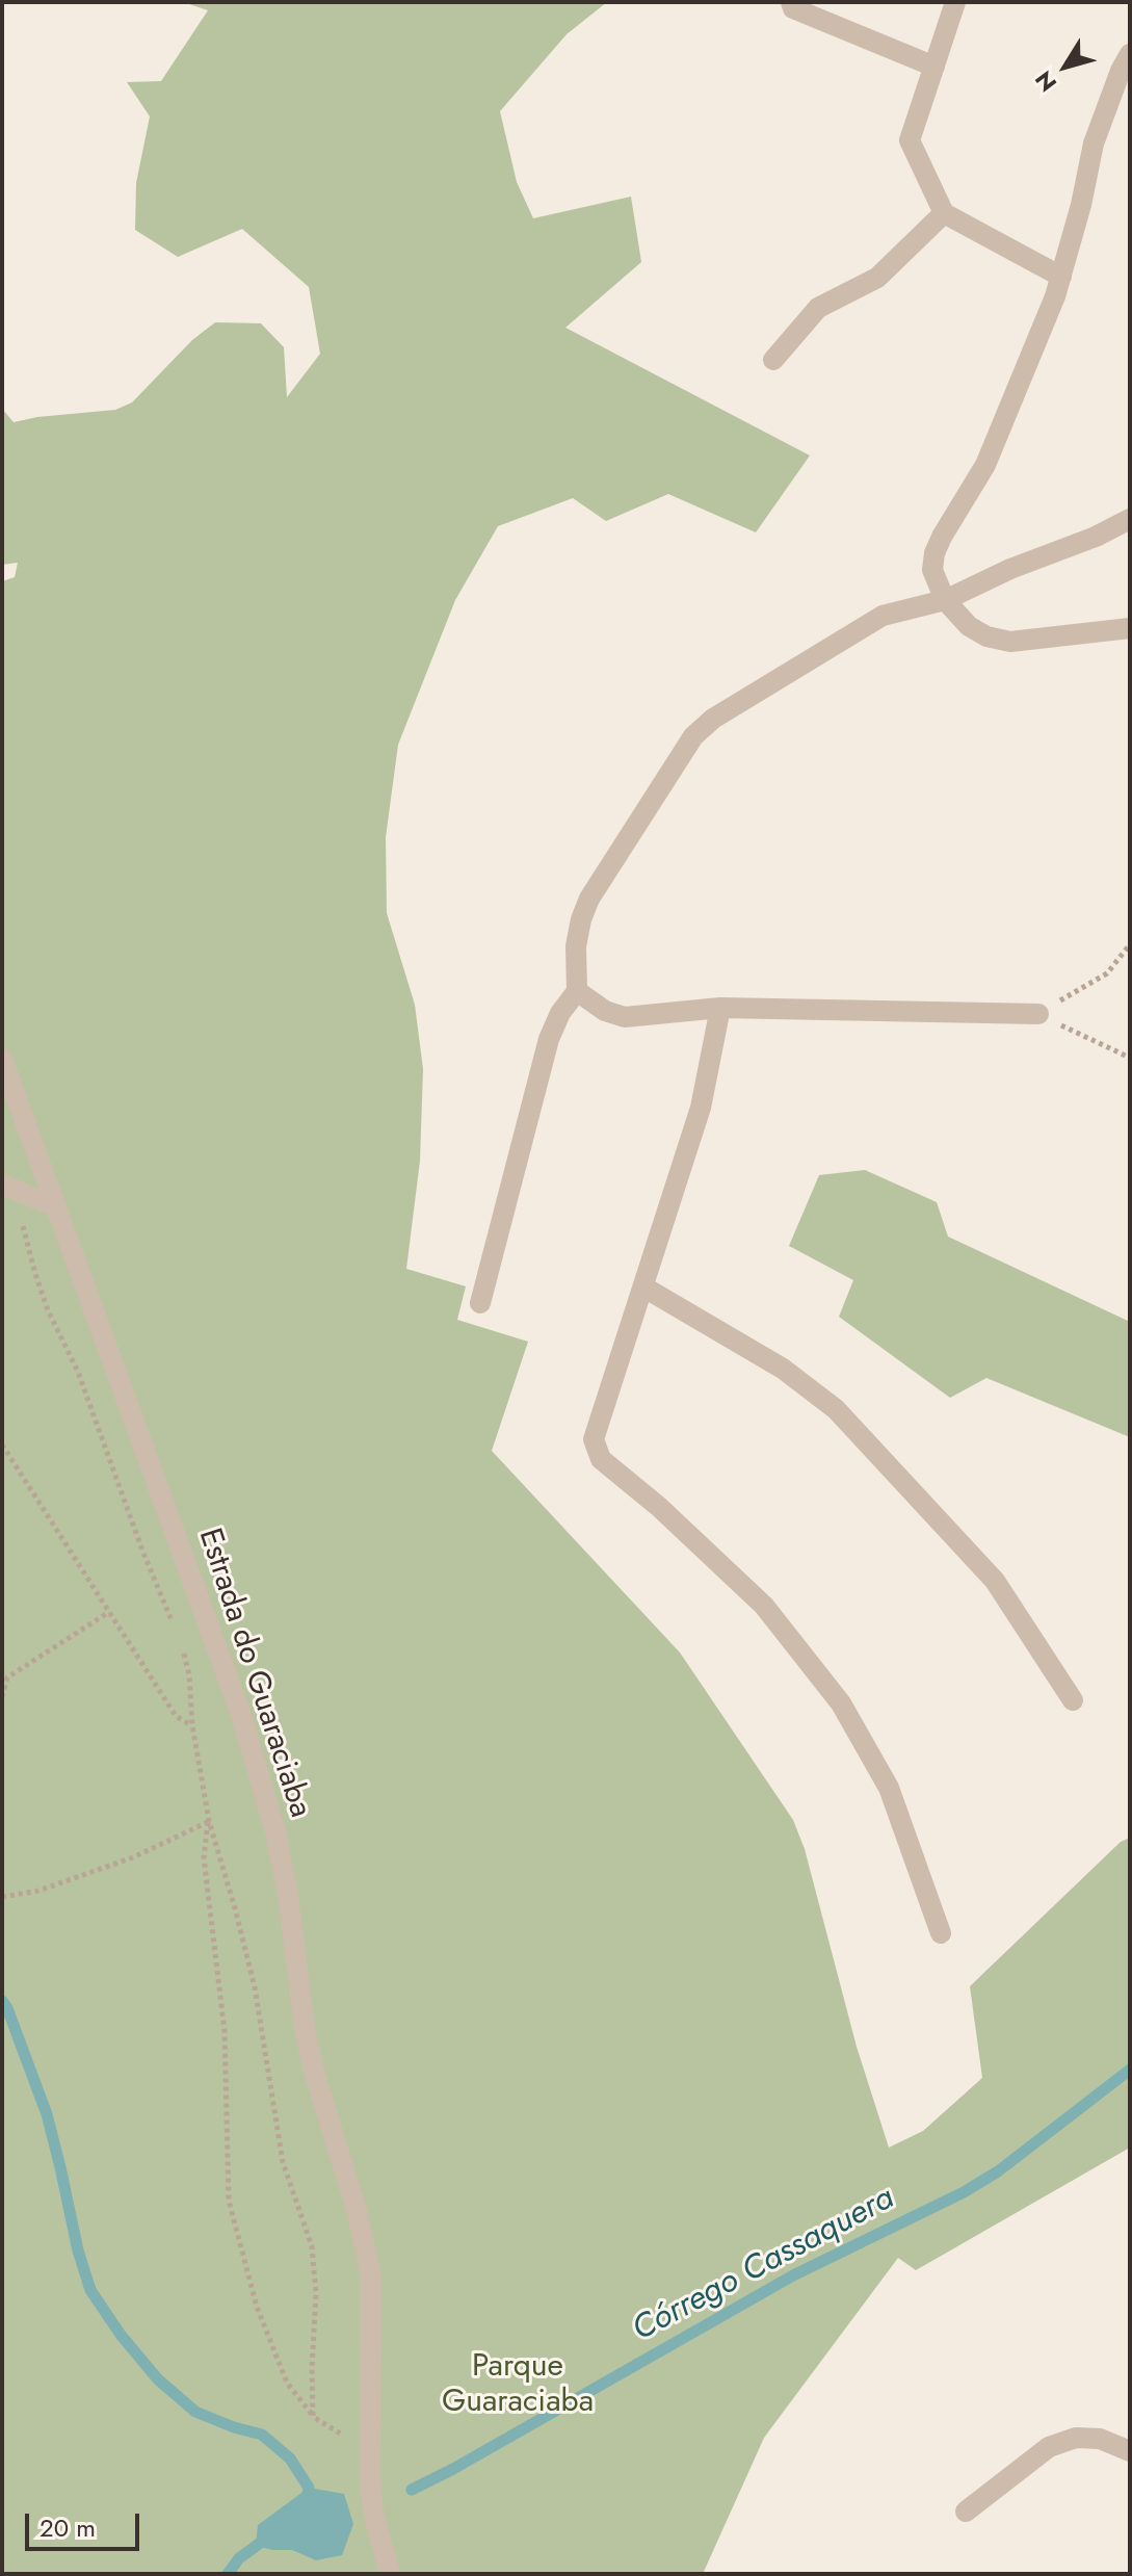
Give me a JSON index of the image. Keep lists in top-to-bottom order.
{
  "streets": {
    "street": ["Estrada do Guaraciaba"]
  },
  "water": ["Córrego Cassaquera"],
  "parks": ["Parque Guaraciaba"],
  "scale_bar": "20 m",
  "north": "bottom left"
}
